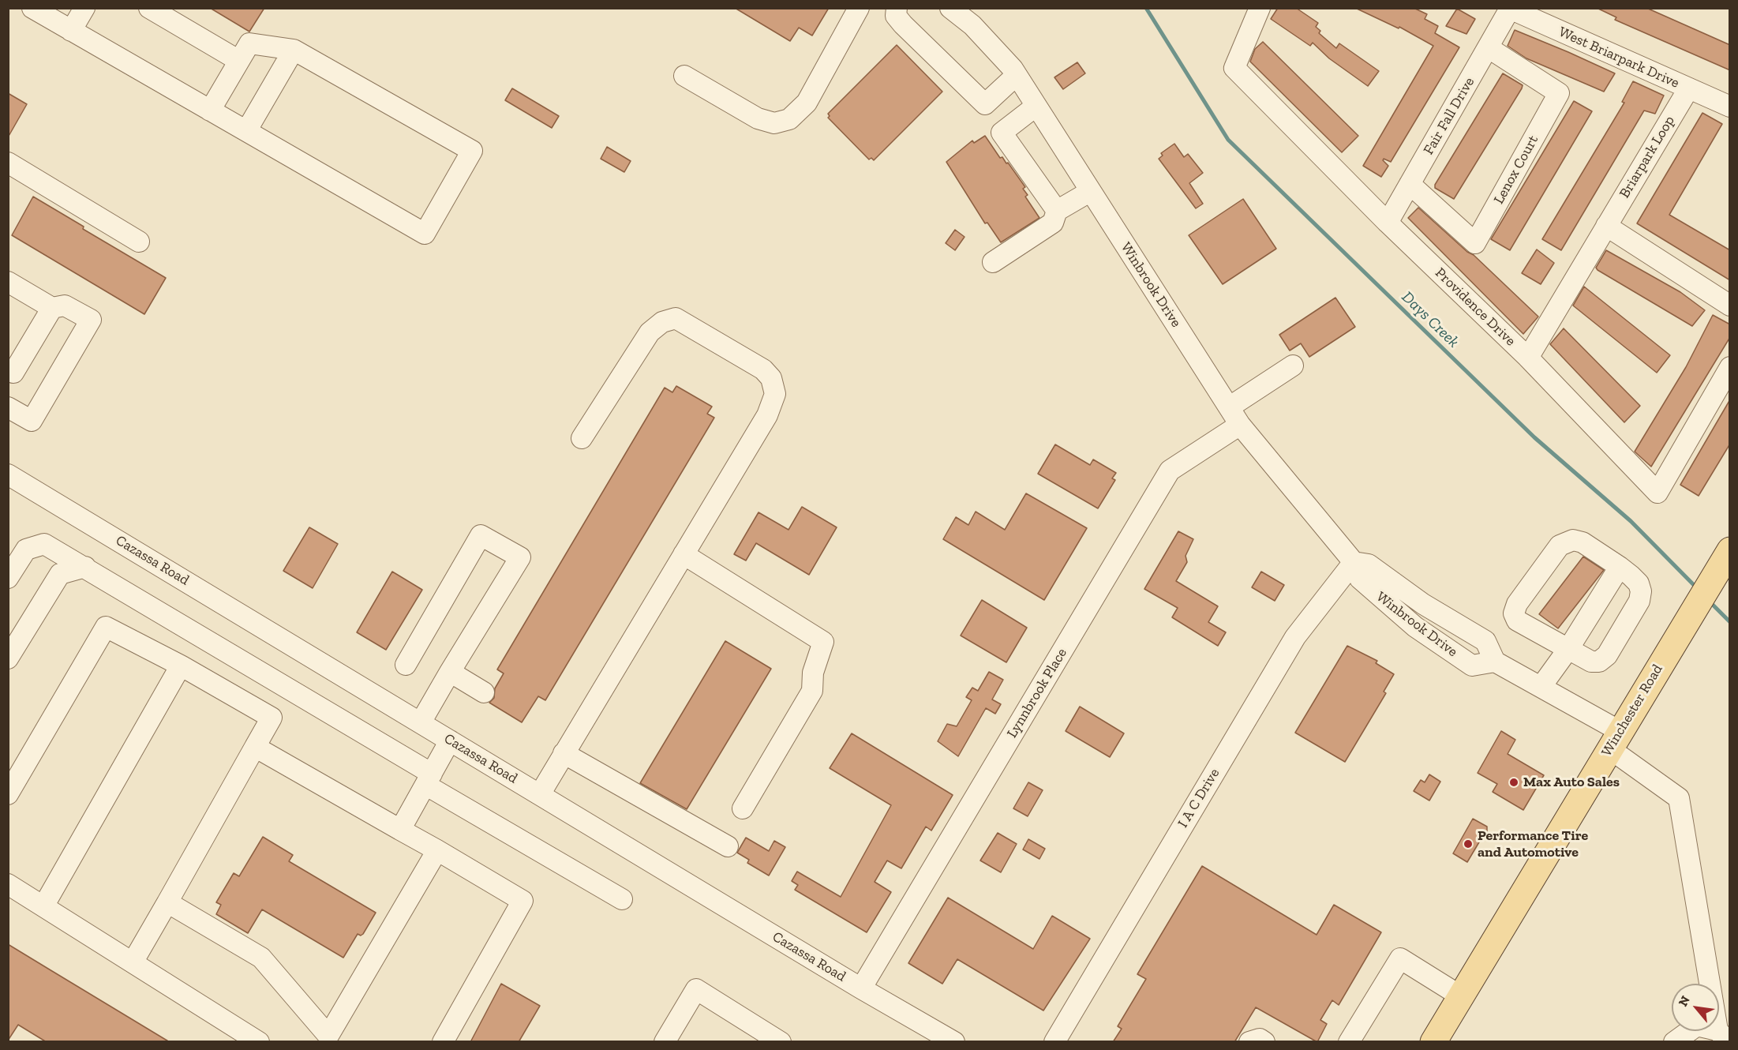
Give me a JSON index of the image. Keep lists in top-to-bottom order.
{
  "streets": {
    "main road": ["Winchester Road"],
    "street": [
      "West Briarpark Drive",
      "Fair Fall Drive",
      "Briarpark Loop",
      "Lenox Court",
      "Winbrook Drive",
      "Providence Drive",
      "Cazassa Road",
      "Lynnbrook Place",
      "I A C Drive"
    ]
  },
  "crossings": [
    ["West Briarpark Drive", "Fair Fall Drive"],
    ["West Briarpark Drive", "Briarpark Loop"],
    ["Fair Fall Drive", "Lenox Court"],
    ["Fair Fall Drive", "Providence Drive"],
    ["Briarpark Loop", "Providence Drive"],
    ["Winbrook Drive", "Lynnbrook Place"],
    ["Winbrook Drive", "I A C Drive"],
    ["Cazassa Road", "Lynnbrook Place"]
  ],
  "water": ["Days Creek"],
  "places": ["Max Auto Sales", "Performance Tire and Automotive"],
  "north": "top left"
}
